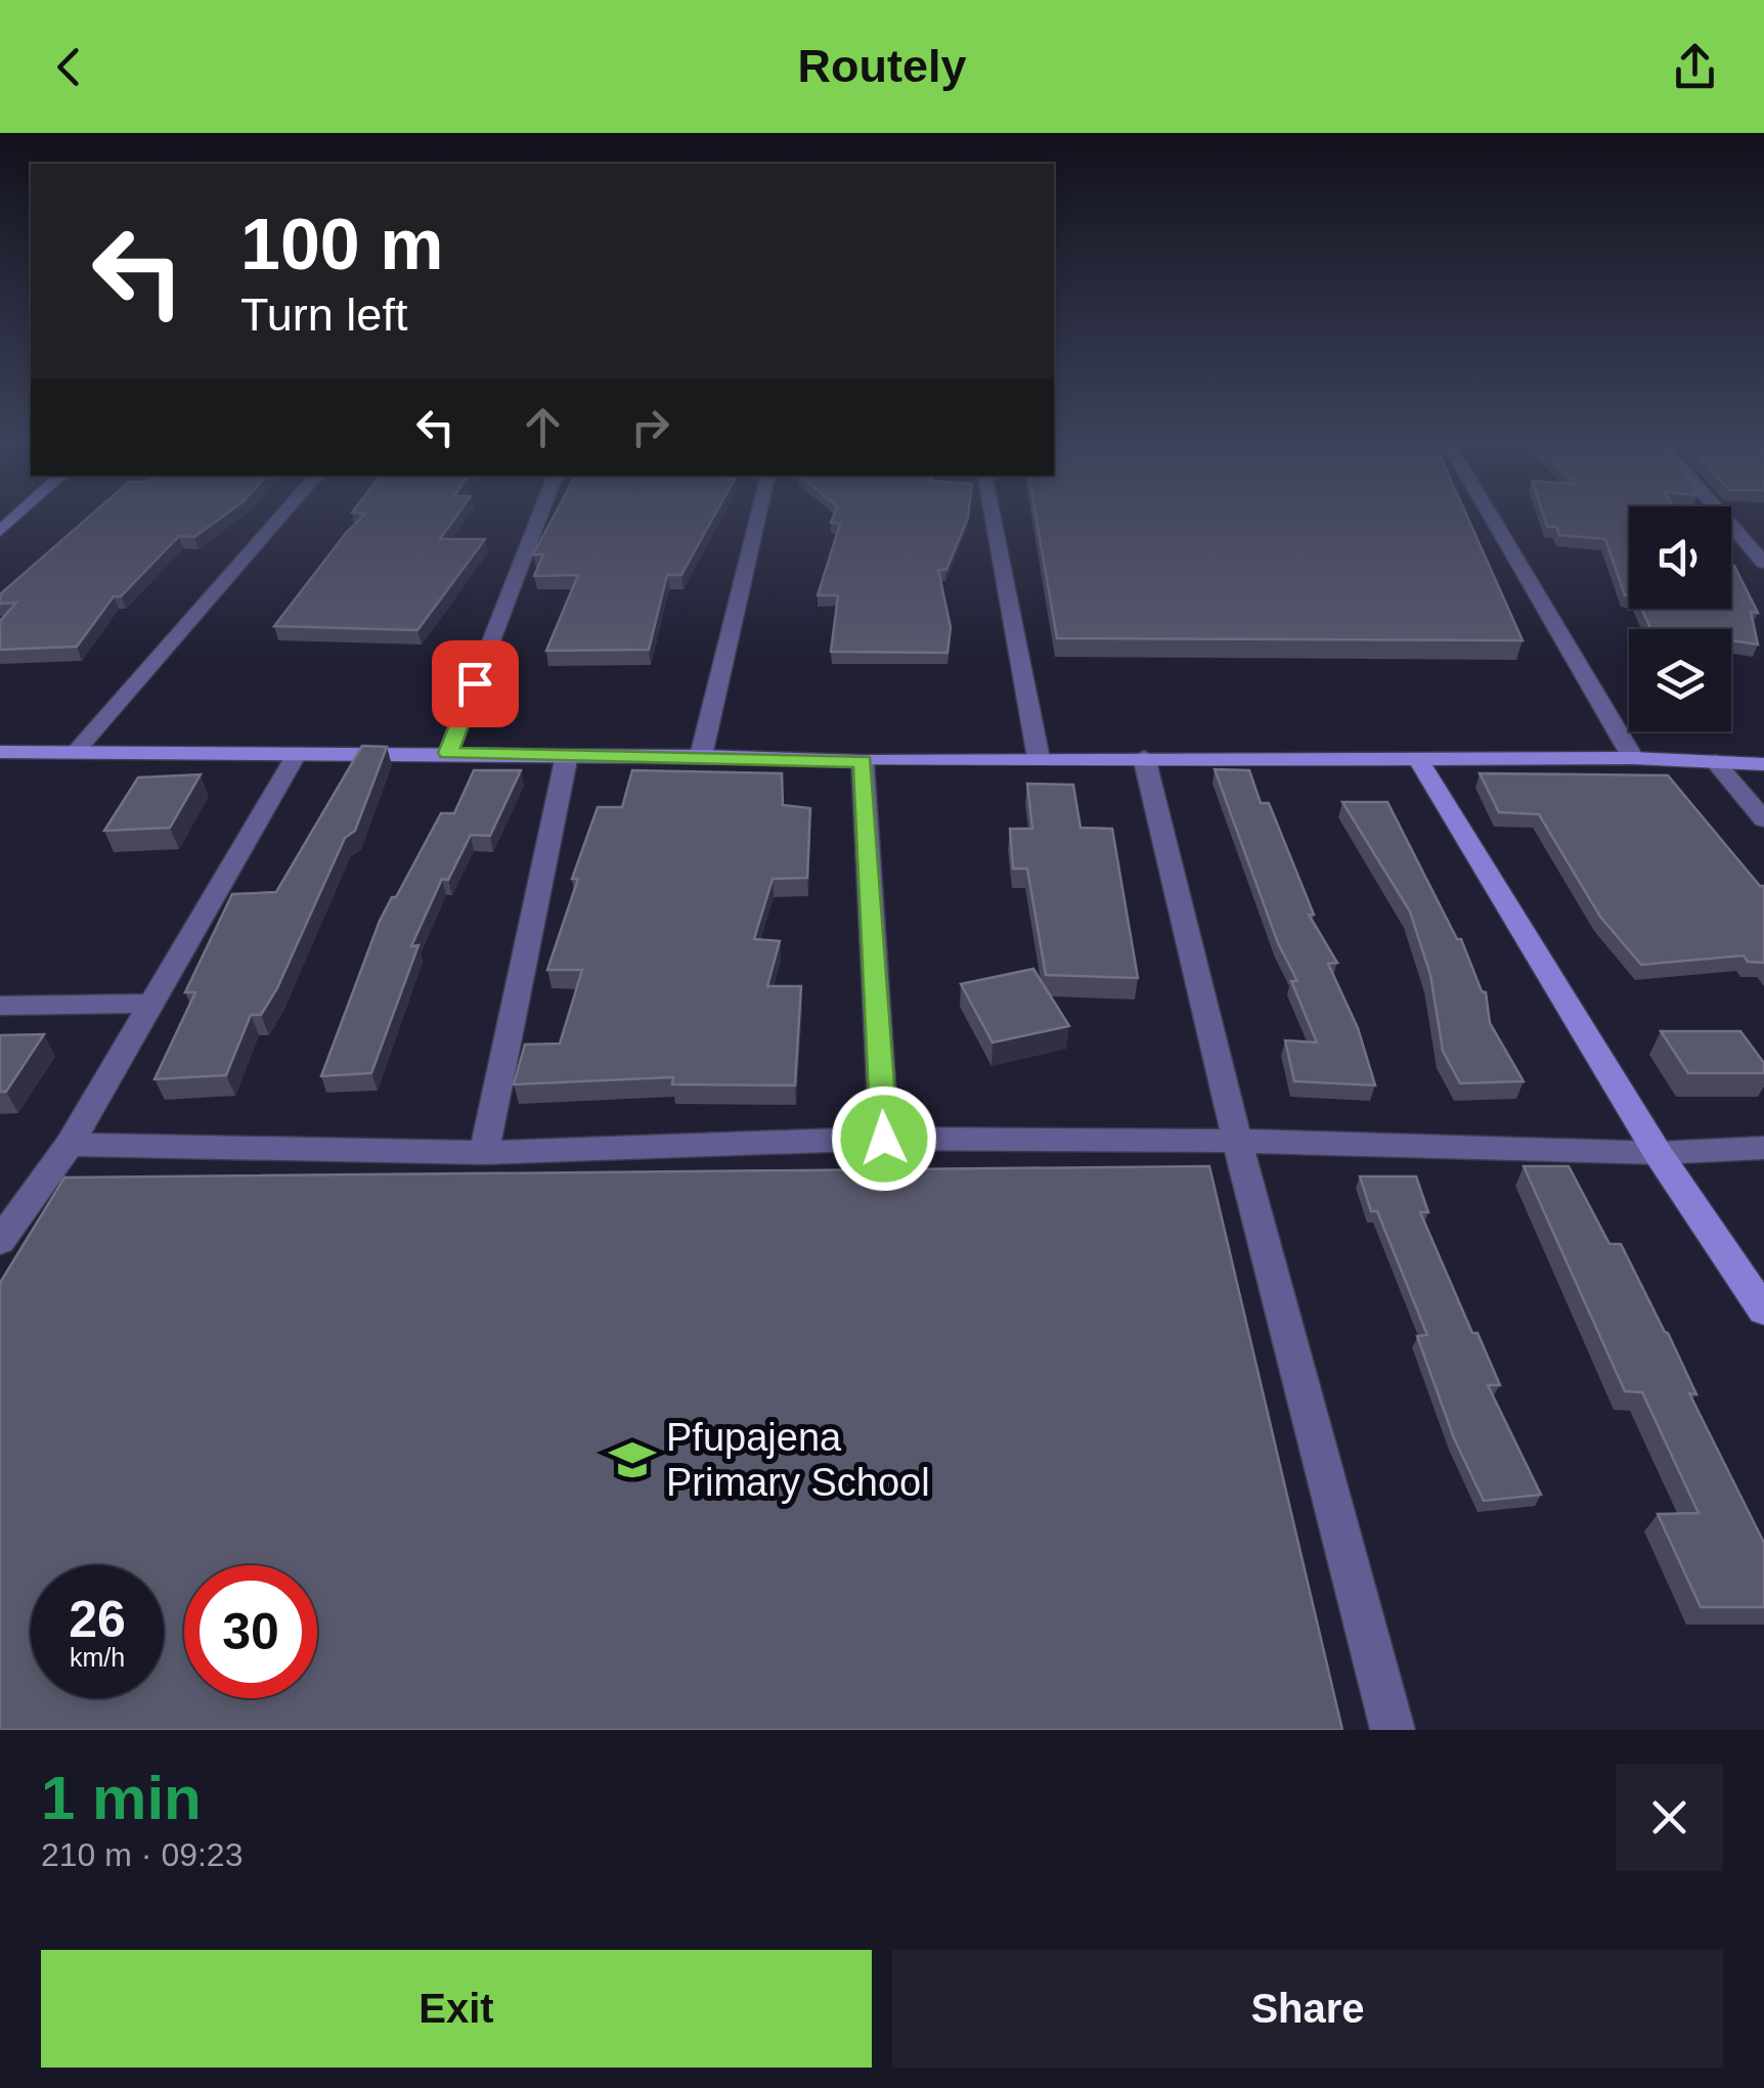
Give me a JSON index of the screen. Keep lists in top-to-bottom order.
{
  "places": {
    "school or university": ["Pfupajena Primary School"]
  },
  "page": {
    "header": "Routely",
    "turn": ["100 m", "Turn left"],
    "speed": "26 km/h",
    "limit": "30",
    "heading": ["1 min", "210 m · 09:23"],
    "buttons": ["Exit", "Share"]
  }
}
